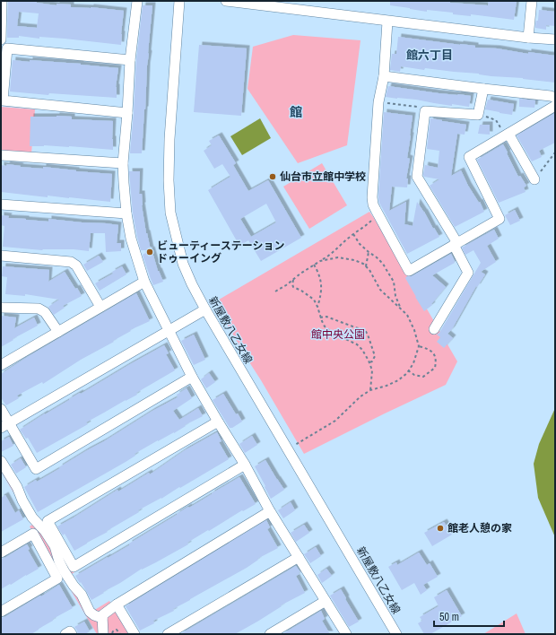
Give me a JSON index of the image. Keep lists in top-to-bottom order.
{
  "streets": {
    "street": ["新屋敷八乙女線"]
  },
  "districts": ["館六丁目", "館"],
  "parks": ["館中央公園"],
  "places": ["仙台市立館中学校", "ビューティーステーション ドゥーイング", "館老人憩の家"],
  "scale_bar": "50 m"
}
